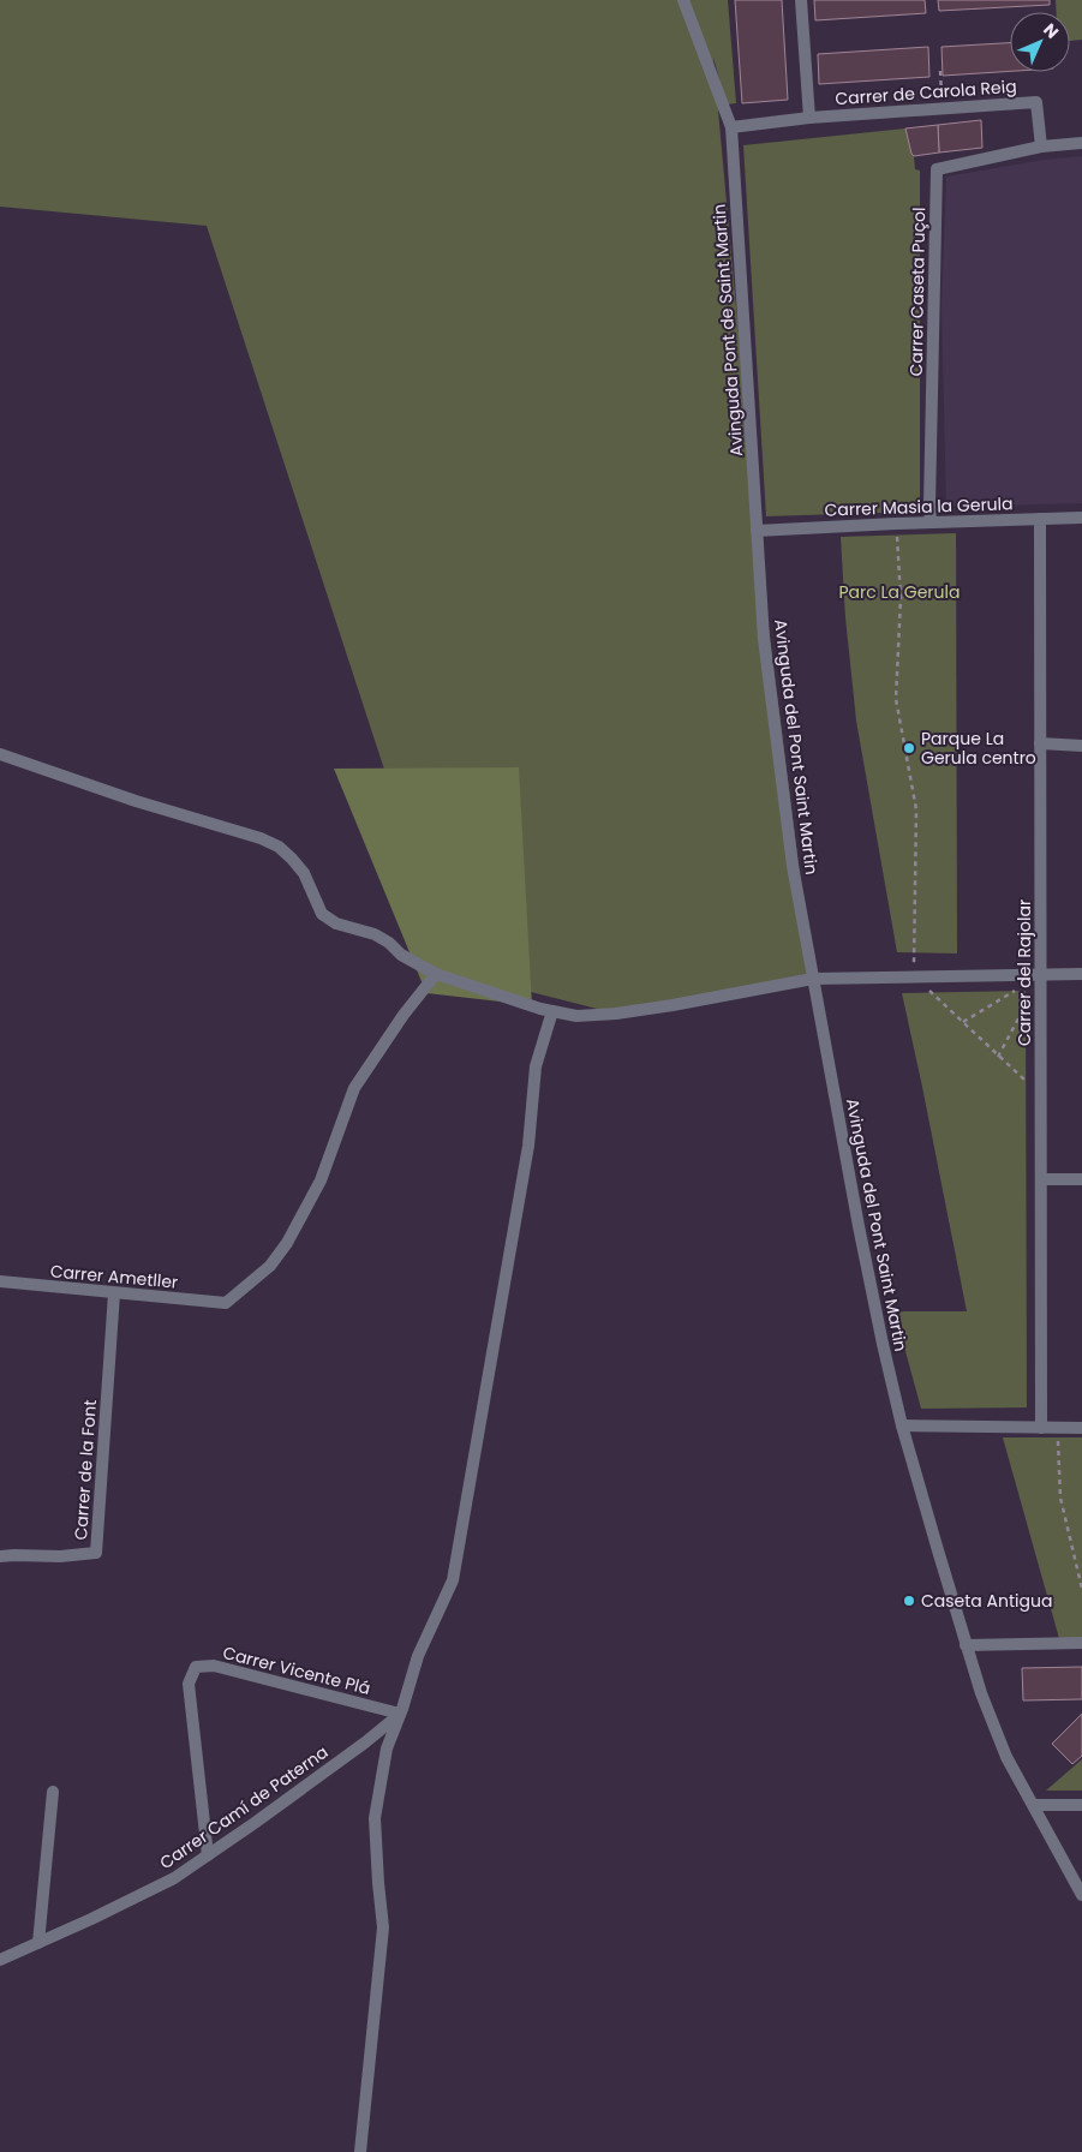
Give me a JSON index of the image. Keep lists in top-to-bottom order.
{
  "streets": {
    "street": [
      "Carrer de Carola Reig",
      "Carrer Caseta Puçol",
      "Avinguda Pont de Saint Martin",
      "Carrer Masia la Gerula",
      "Avinguda del Pont Saint Martin",
      "Carrer del Rajolar",
      "Carrer Ametller",
      "Carrer de la Font",
      "Carrer Vicente Plá",
      "Carrer Camí de Paterna"
    ]
  },
  "crossings": [
    ["Carrer de Carola Reig", "Carrer Caseta Puçol"],
    ["Carrer de Carola Reig", "Avinguda Pont de Saint Martin"],
    ["Carrer Caseta Puçol", "Carrer Masia la Gerula"],
    ["Avinguda Pont de Saint Martin", "Carrer Masia la Gerula"],
    ["Avinguda Pont de Saint Martin", "Avinguda del Pont Saint Martin"],
    ["Carrer Masia la Gerula", "Avinguda del Pont Saint Martin"],
    ["Carrer Masia la Gerula", "Carrer del Rajolar"],
    ["Carrer Ametller", "Carrer de la Font"],
    ["Carrer Vicente Plá", "Carrer Camí de Paterna"]
  ],
  "parks": ["Parc La Gerula"],
  "places": ["Parque La Gerula centro", "Caseta Antigua"],
  "north": "top right"
}
